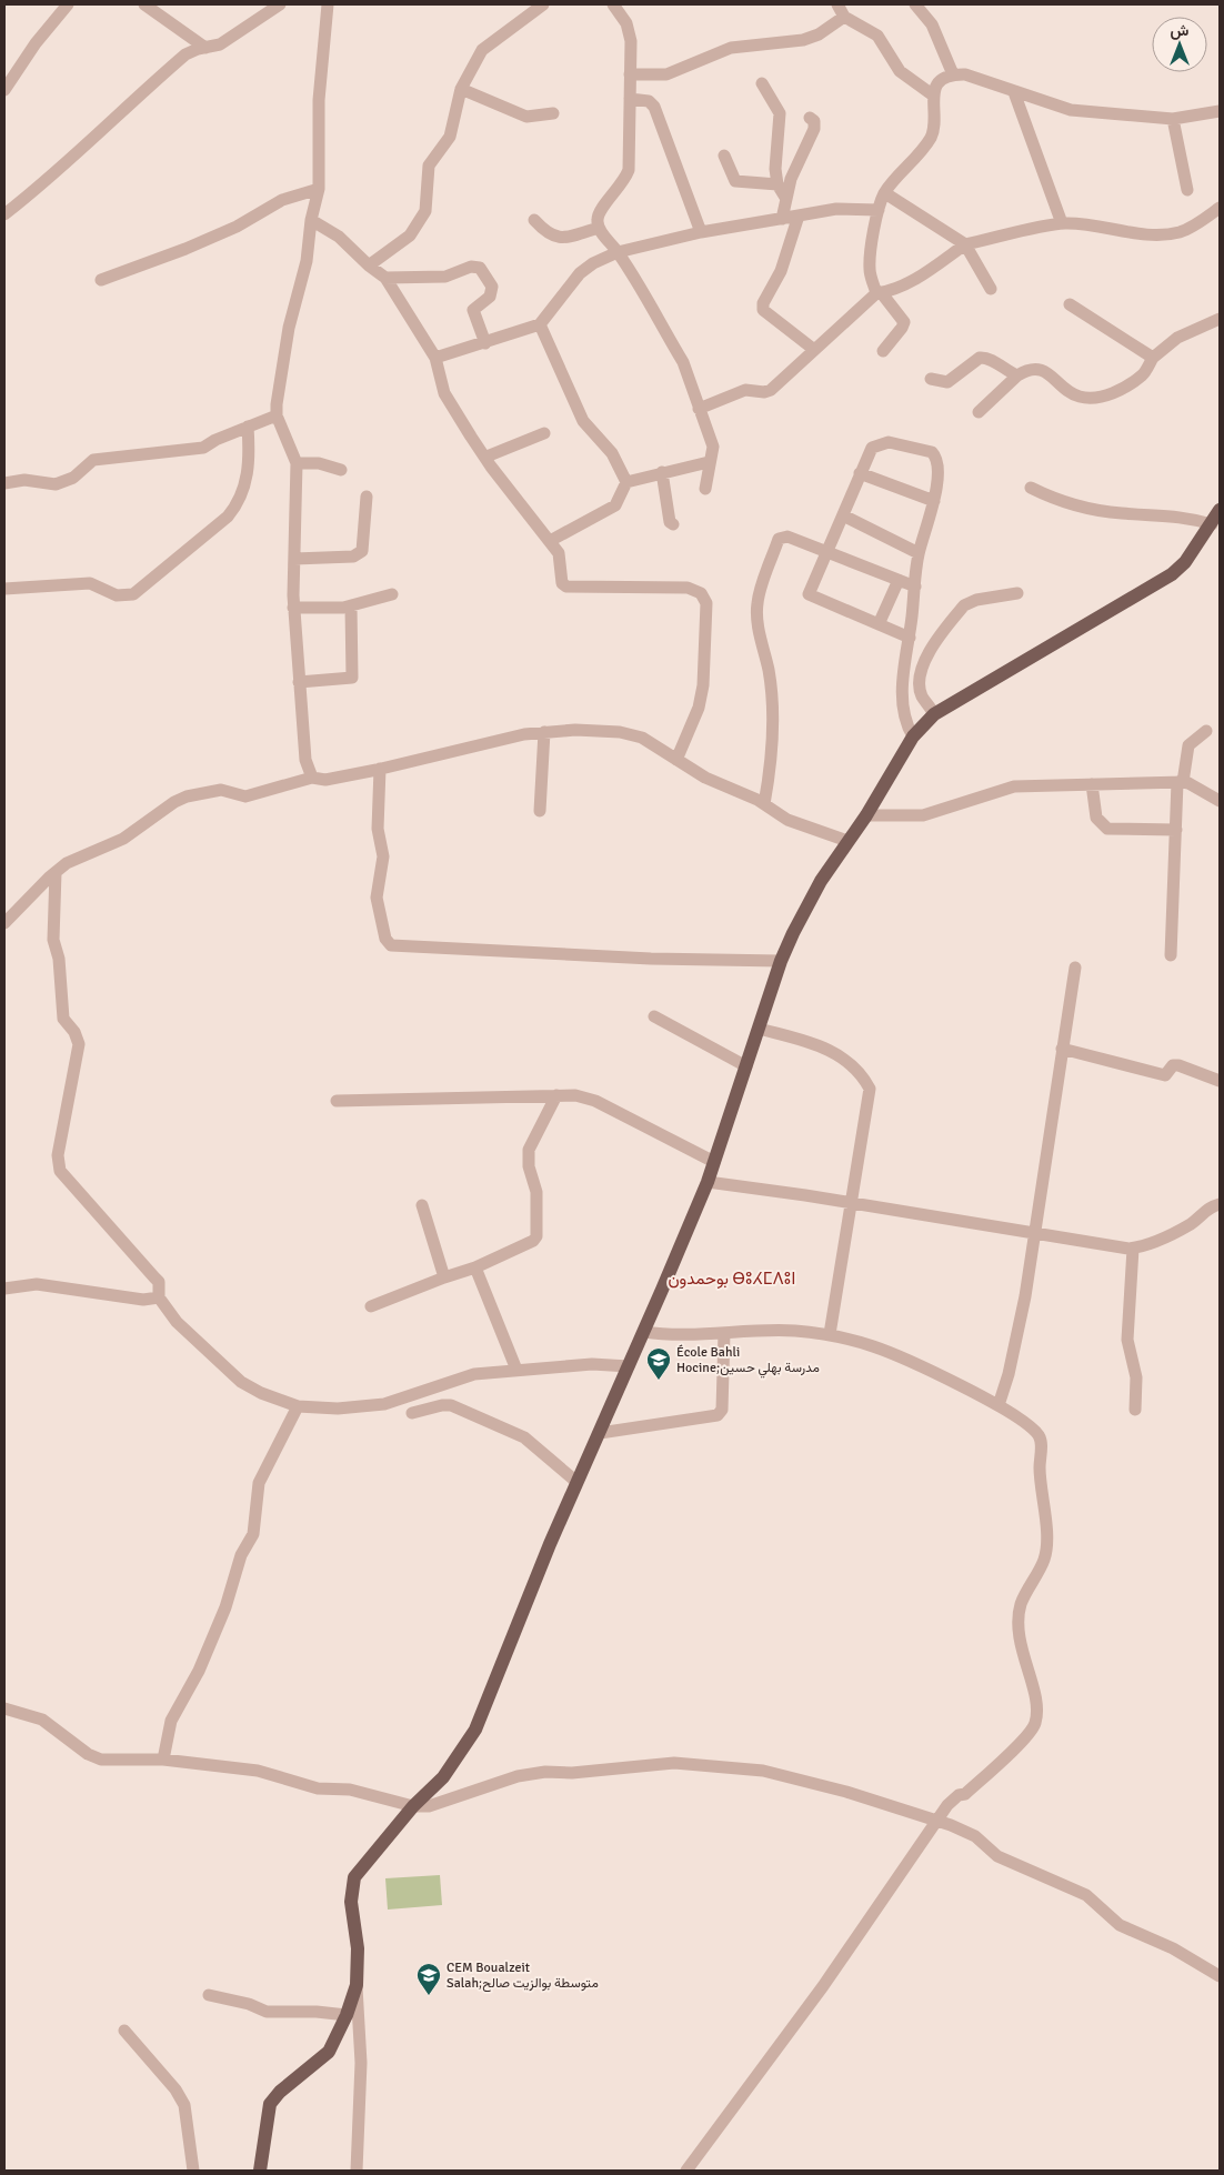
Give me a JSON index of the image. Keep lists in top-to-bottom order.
{
  "districts": ["بوحمدون ⴱⵓⵃⵎⴷⵓⵏ"],
  "places": {
    "school or university": ["École Bahli Hocine;مدرسة بهلي حسين", "CEM Boualzeit Salah;متوسطة بوالزيت صالح"]
  },
  "north": "top"
}
